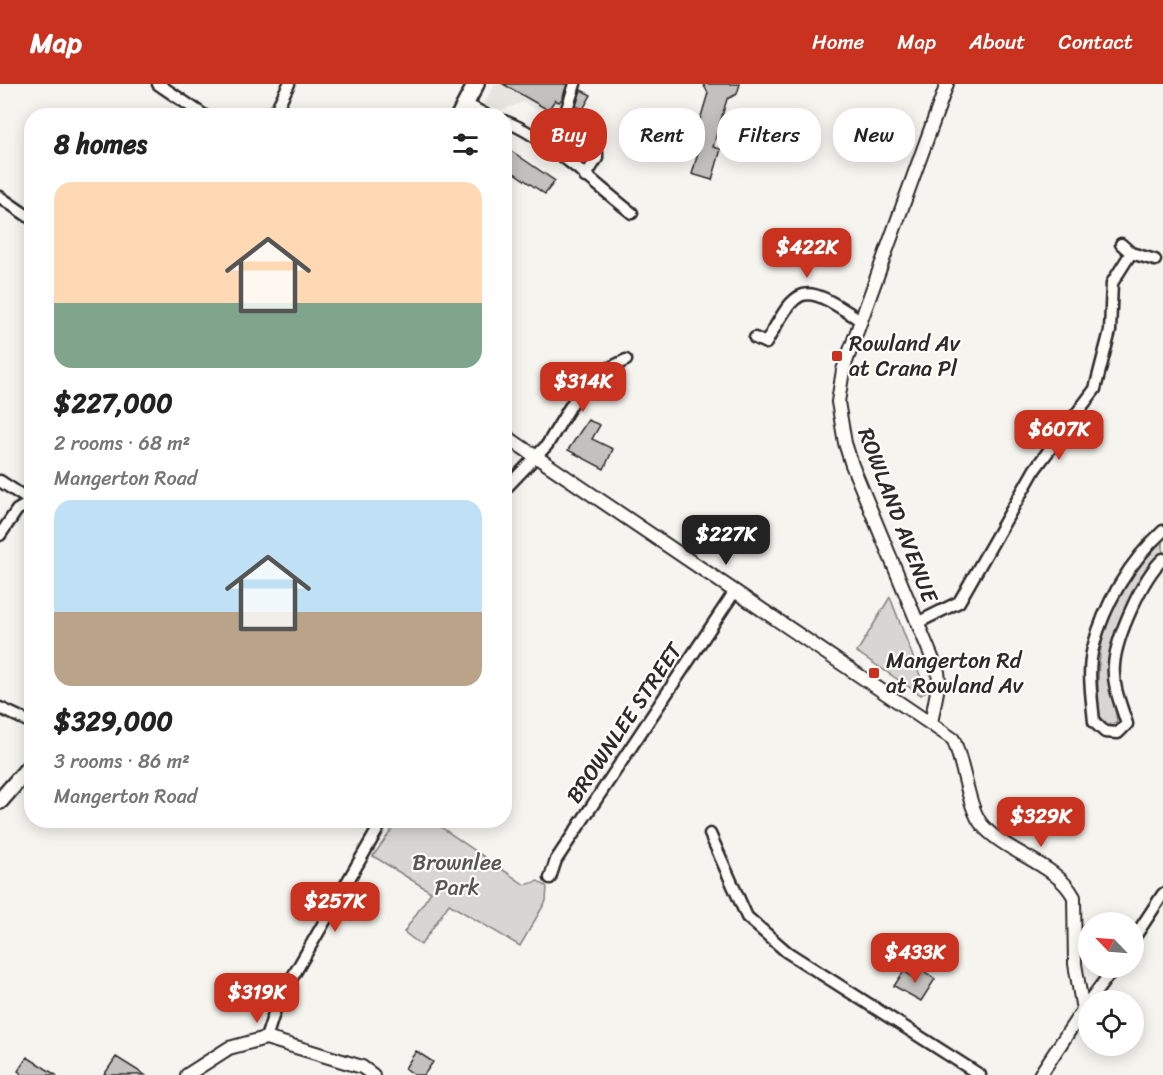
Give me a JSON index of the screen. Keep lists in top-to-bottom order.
{
  "streets": {
    "street": ["ROWLAND AVENUE", "BROWNLEE STREET"]
  },
  "parks": ["Brownlee Park"],
  "places": {
    "transit": ["Rowland Av at Crana Pl", "Mangerton Rd at Rowland Av"]
  },
  "north": "top left",
  "page": {
    "header": "Map",
    "nav": [
      "Home",
      "Map",
      "About",
      "Contact"
    ],
    "chip": [
      "Buy",
      "Rent",
      "Filters",
      "New"
    ],
    "heading": "8 homes",
    "list": [
      {
        "name": "$227,000",
        "note": "2 rooms · 68 m² · Mangerton Road"
      },
      {
        "name": "$329,000",
        "note": "3 rooms · 86 m² · Mangerton Road"
      }
    ],
    "price": [
      "$422K",
      "$314K",
      "$607K",
      "$227K",
      "$329K",
      "$257K",
      "$433K",
      "$319K"
    ]
  }
}
